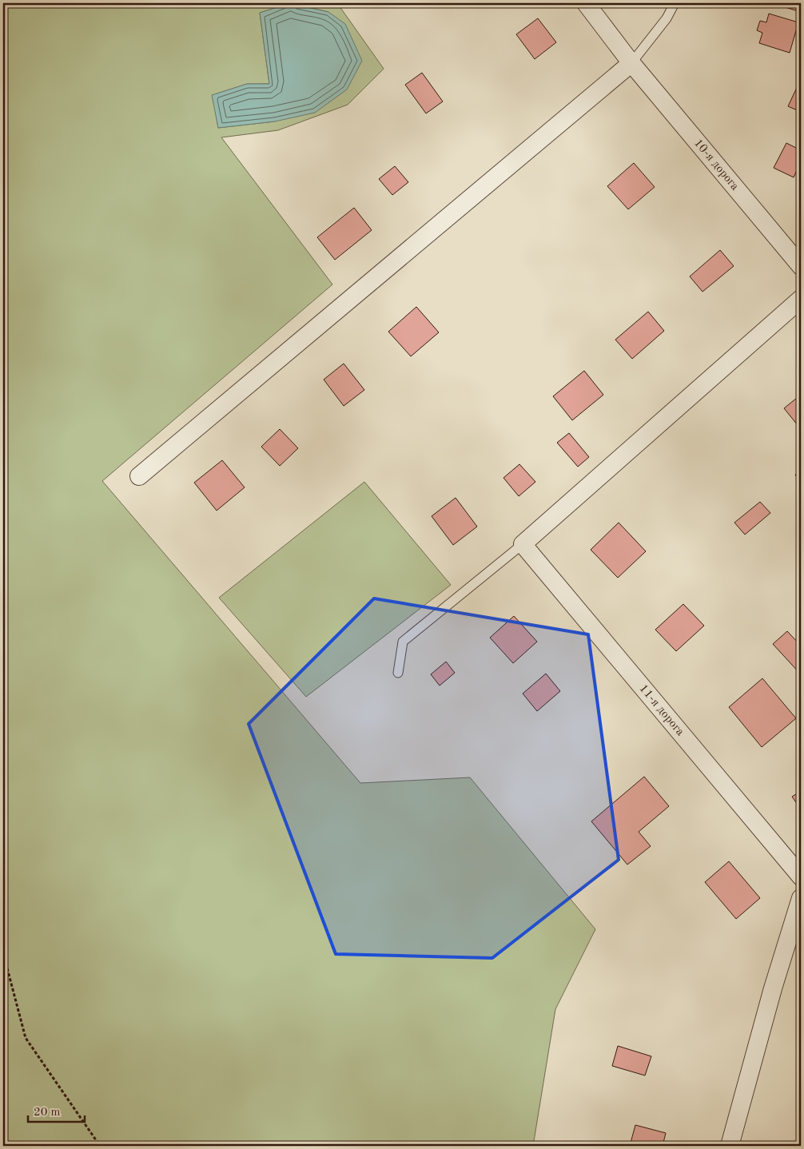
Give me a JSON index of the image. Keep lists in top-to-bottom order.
{
  "streets": {
    "street": ["10-я дорога", "11-я дорога"]
  },
  "scale_bar": "20 m"
}
